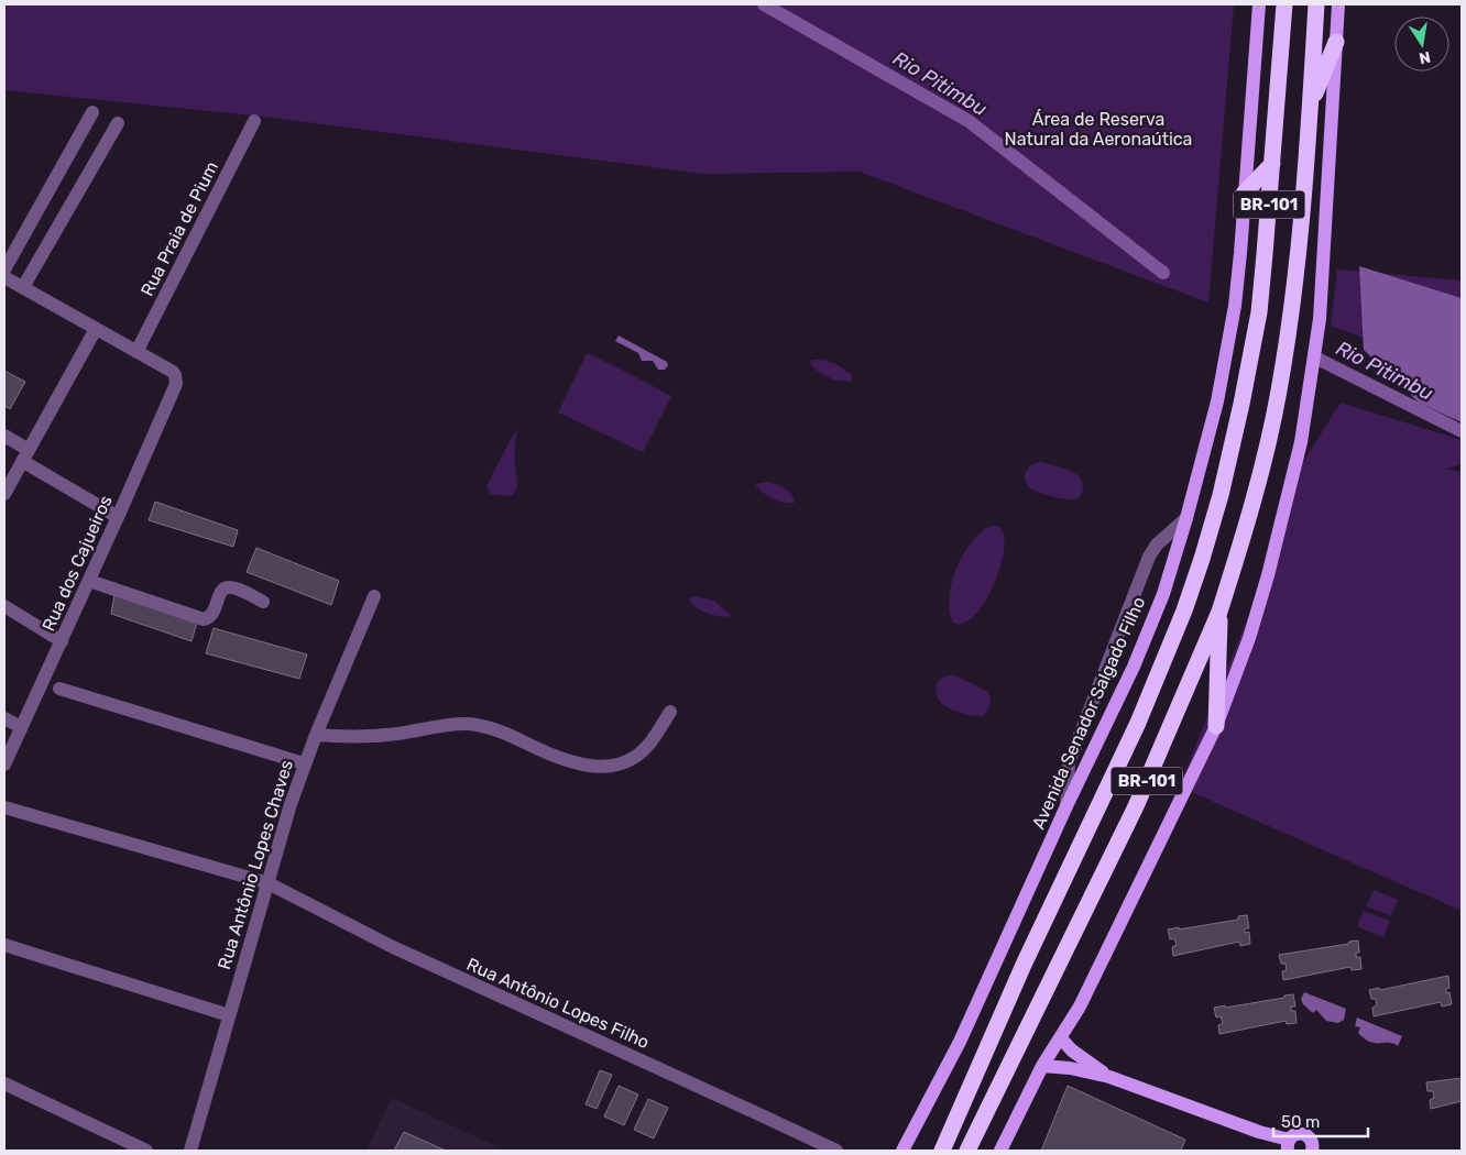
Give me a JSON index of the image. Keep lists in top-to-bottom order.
{
  "streets": {
    "highway": ["BR-101"],
    "main road": ["Avenida Senador Salgado Filho"],
    "street": [
      "Rua Praia de Pium",
      "Rua dos Cajueiros",
      "Rua Antônio Lopes Chaves",
      "Rua Antônio Lopes Filho"
    ]
  },
  "crossings": [
    ["Rua Praia de Pium", "Rua dos Cajueiros"],
    ["Rua Antônio Lopes Chaves", "Rua Antônio Lopes Filho"]
  ],
  "water": ["Rio Pitimbu"],
  "parks": ["Área de Reserva Natural da Aeronaútica"],
  "scale_bar": "50 m",
  "north": "bottom"
}
